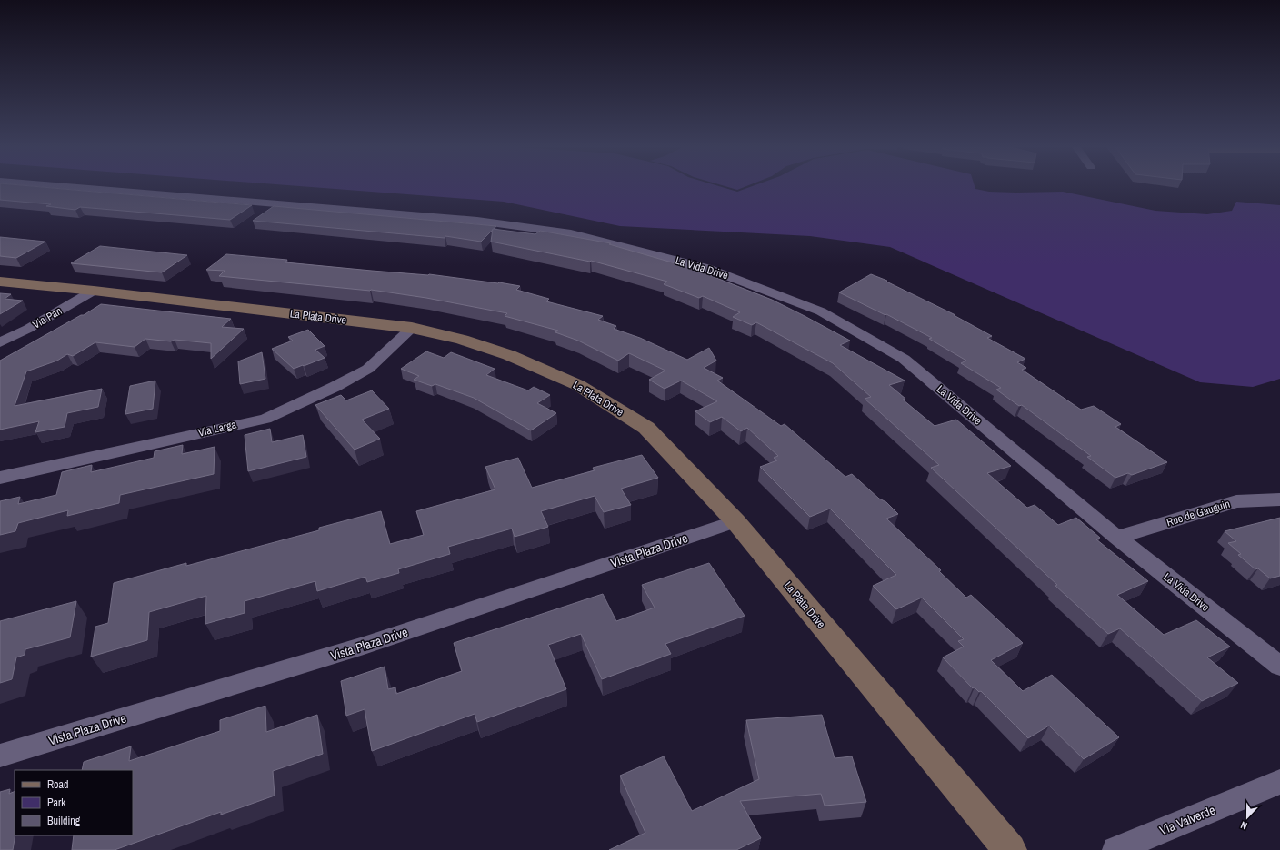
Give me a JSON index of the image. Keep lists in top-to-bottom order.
{
  "streets": {
    "street": [
      "La Vida Drive",
      "La Plata Drive",
      "Via Pan",
      "Via Larga",
      "Rue de Gauguin",
      "Vista Plaza Drive",
      "Via Valverde"
    ]
  },
  "crossings": [
    ["La Vida Drive", "Rue de Gauguin"],
    ["La Plata Drive", "Via Pan"],
    ["La Plata Drive", "Via Larga"],
    ["La Plata Drive", "Vista Plaza Drive"]
  ],
  "legend": ["Road", "Park", "Building"],
  "north": "bottom"
}
